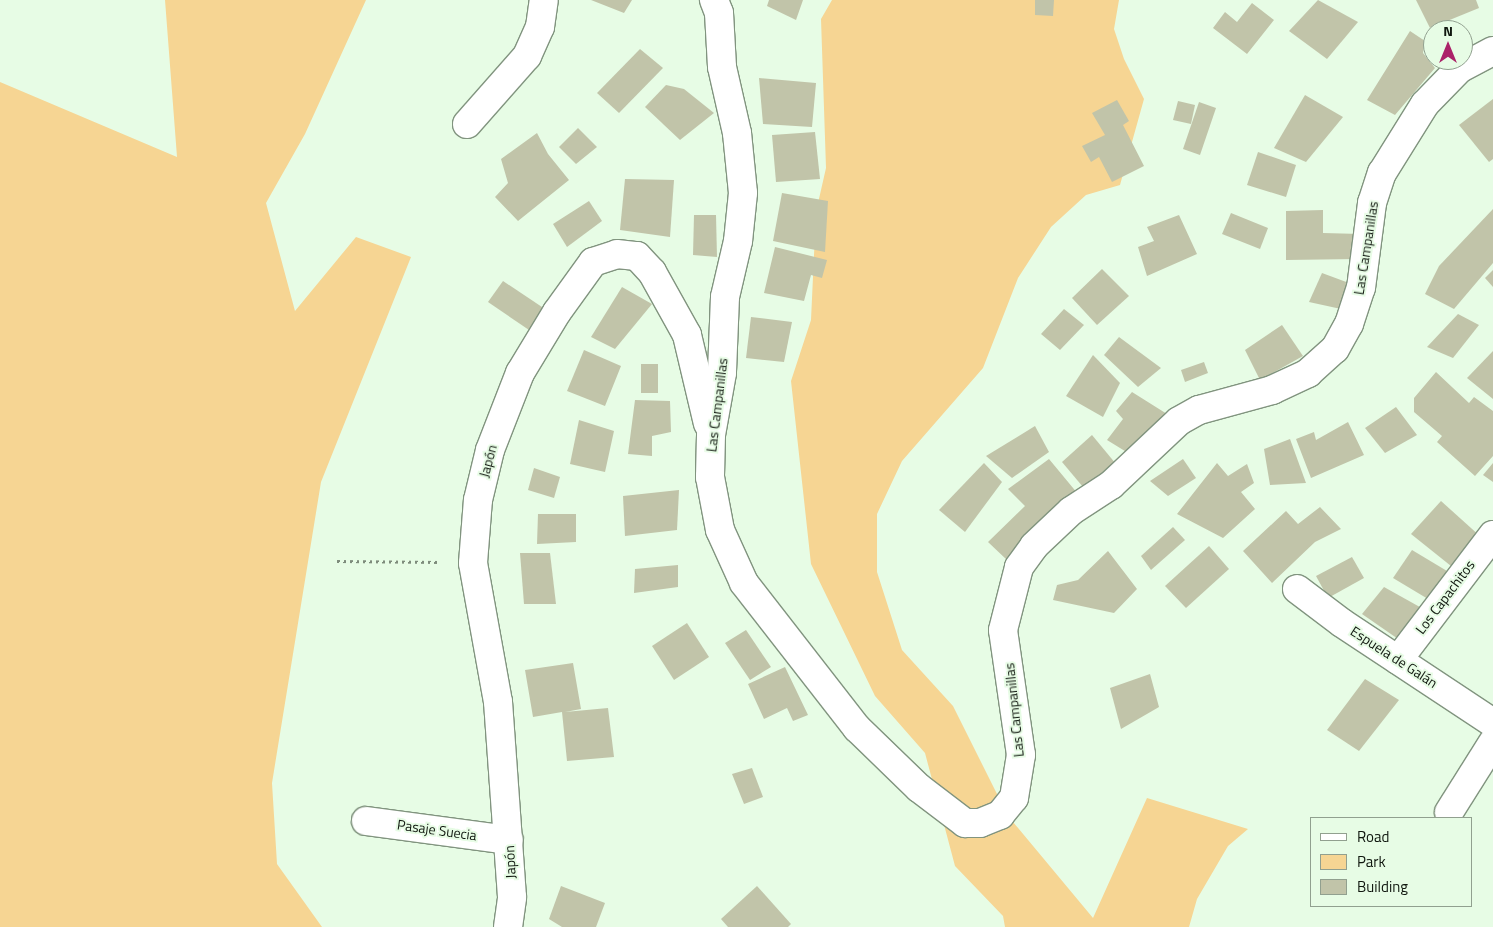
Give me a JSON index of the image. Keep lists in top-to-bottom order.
{
  "streets": {
    "street": [
      "Las Campanillas",
      "Japón",
      "Los Capachitos",
      "Espuela de Galán",
      "Pasaje Suecia"
    ]
  },
  "crossings": [
    ["Las Campanillas", "Japón"],
    ["Japón", "Pasaje Suecia"],
    ["Los Capachitos", "Espuela de Galán"]
  ],
  "legend": ["Road", "Park", "Building"],
  "north": "top"
}
